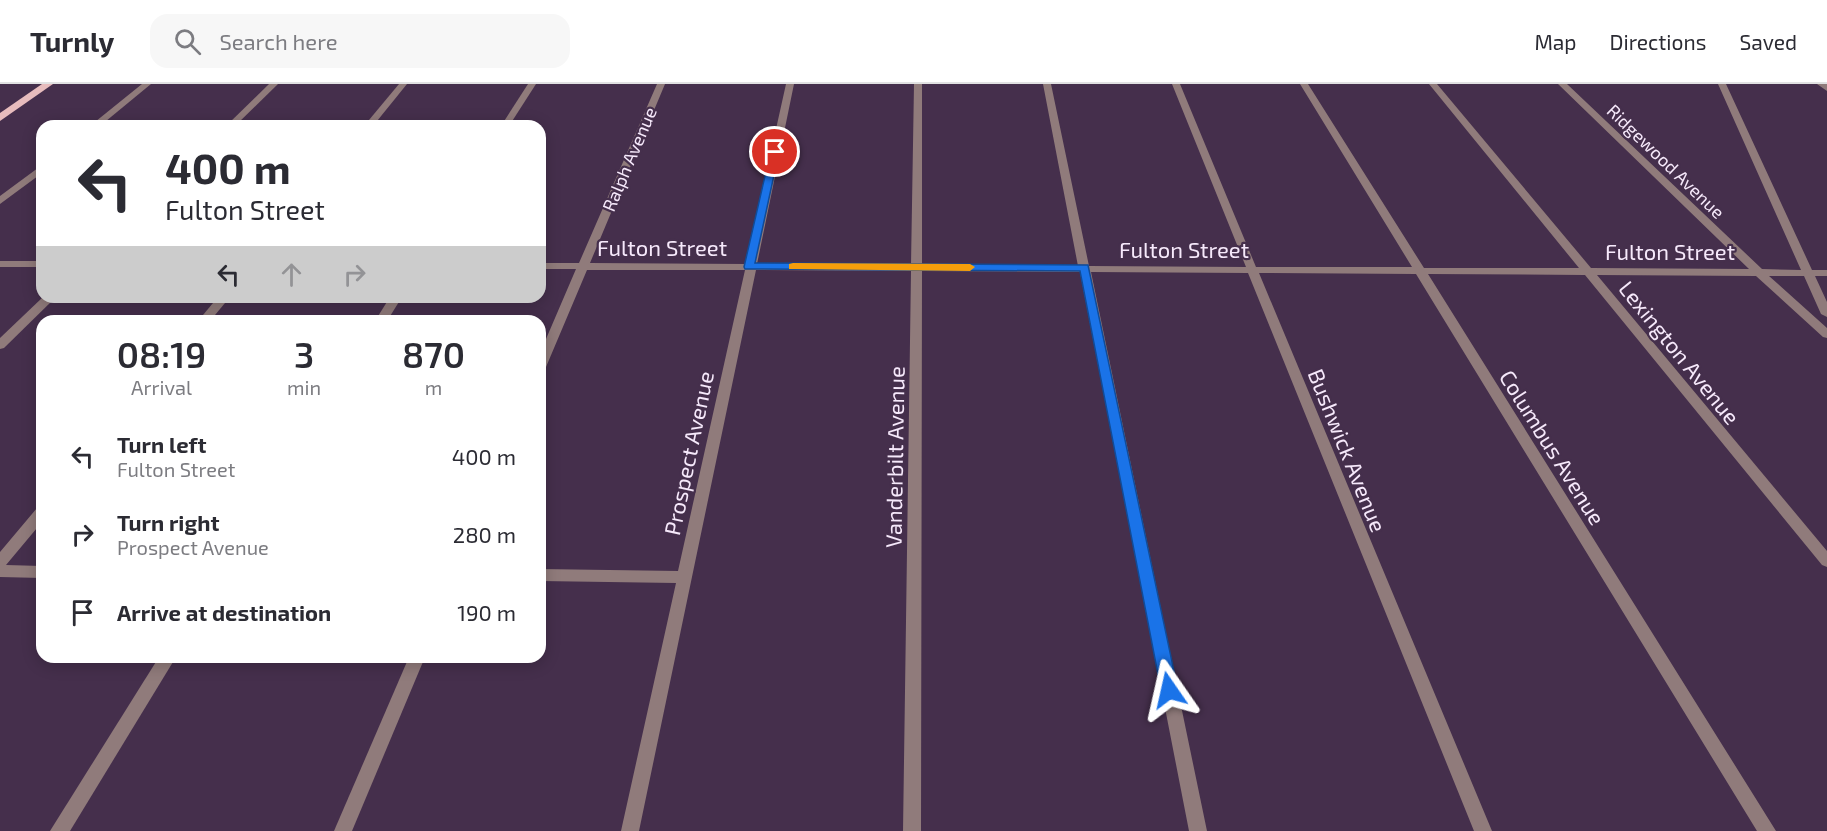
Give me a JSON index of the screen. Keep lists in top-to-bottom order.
{
  "streets": {
    "street": [
      "Ralph Avenue",
      "Ridgewood Avenue",
      "Fulton Street",
      "Lexington Avenue",
      "Columbus Avenue",
      "Bushwick Avenue",
      "Prospect Avenue",
      "Vanderbilt Avenue"
    ]
  },
  "crossings": [
    ["Ralph Avenue", "Fulton Street"],
    ["Ridgewood Avenue", "Fulton Street"],
    ["Fulton Street", "Lexington Avenue"],
    ["Fulton Street", "Columbus Avenue"],
    ["Fulton Street", "Bushwick Avenue"],
    ["Fulton Street", "Prospect Avenue"],
    ["Fulton Street", "Vanderbilt Avenue"]
  ],
  "page": {
    "header": "Turnly",
    "search": "Search here",
    "nav": ["Map", "Directions", "Saved"],
    "turn": ["400 m", "Fulton Street"],
    "eta": [
      "08:19",
      "Arrival",
      "3",
      "min",
      "870",
      "m"
    ],
    "list": [
      {
        "name": "Turn left",
        "note": "Fulton Street",
        "value": "400 m"
      },
      {
        "name": "Turn right",
        "note": "Prospect Avenue",
        "value": "280 m"
      },
      {
        "name": "Arrive at destination",
        "value": "190 m"
      }
    ]
  }
}
